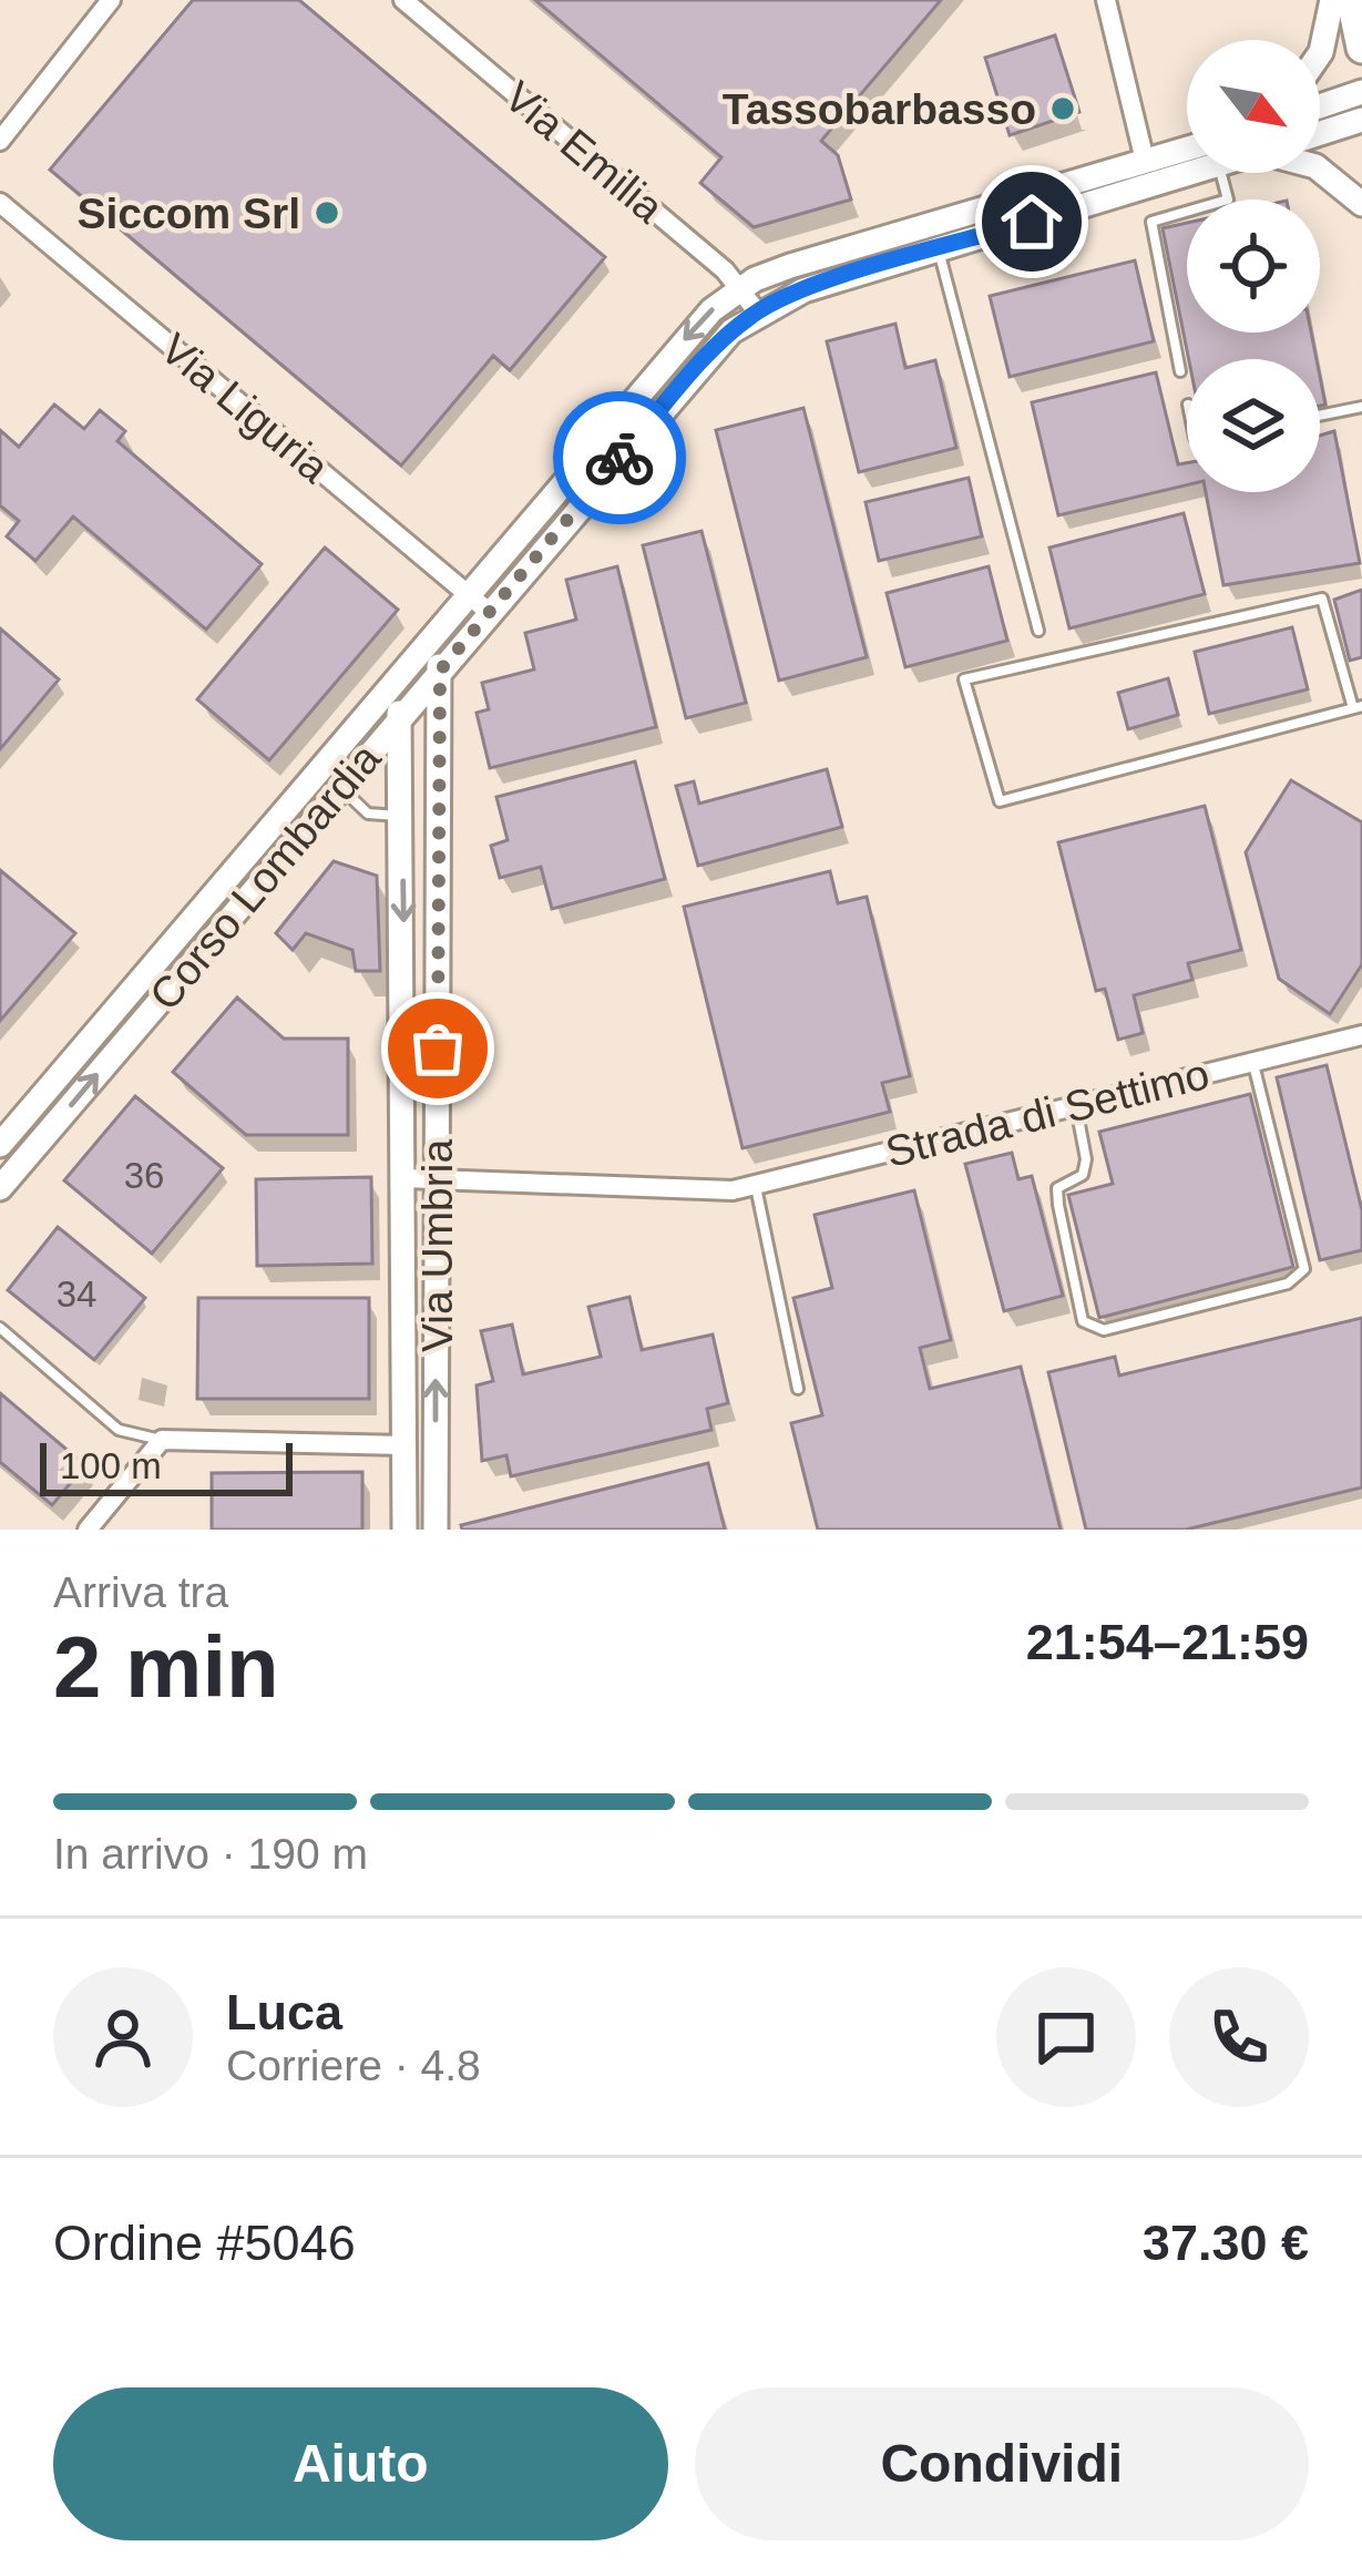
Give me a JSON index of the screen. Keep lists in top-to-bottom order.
{
  "streets": {
    "street": [
      "Via Emilia",
      "Via Liguria",
      "Corso Lombardia",
      "Strada di Settimo",
      "Via Umbria"
    ]
  },
  "crossings": [
    ["Via Emilia", "Corso Lombardia"],
    ["Via Liguria", "Corso Lombardia"],
    ["Corso Lombardia", "Via Umbria"],
    ["Strada di Settimo", "Via Umbria"]
  ],
  "places": ["Tassobarbasso", "Siccom Srl"],
  "house_numbers": ["36", "34"],
  "scale_bar": "100 m",
  "north": "bottom right",
  "page": {
    "scale": "100 m",
    "heading": ["2 min", "Arriva tra", "21:54–21:59"],
    "panel": [
      "Luca",
      "Corriere · 4.8",
      "Ordine #5046",
      "37.30 €"
    ],
    "bar": "In arrivo · 190 m",
    "buttons": ["Aiuto", "Condividi"]
  }
}
